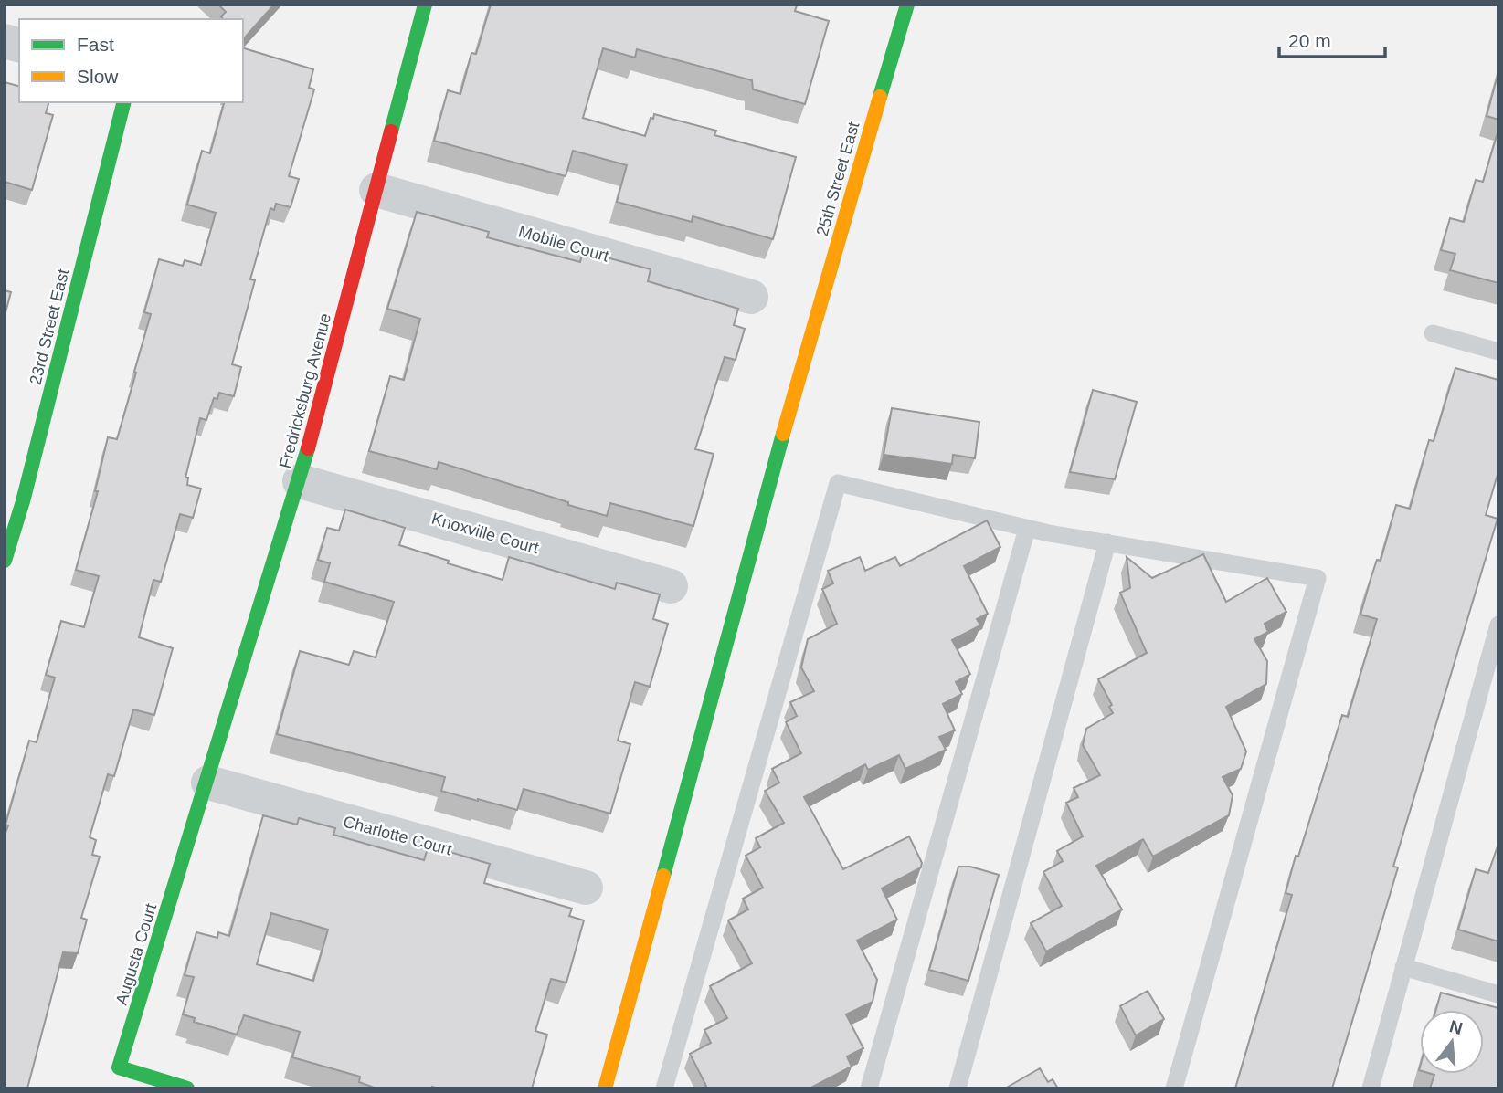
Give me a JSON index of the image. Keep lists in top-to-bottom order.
{
  "streets": {
    "street": [
      "25th Street East",
      "Mobile Court",
      "23rd Street East",
      "Fredricksburg Avenue",
      "Knoxville Court",
      "Charlotte Court",
      "Augusta Court"
    ]
  },
  "crossings": [
    ["Mobile Court", "Fredricksburg Avenue"],
    ["Fredricksburg Avenue", "Knoxville Court"],
    ["Fredricksburg Avenue", "Charlotte Court"],
    ["Fredricksburg Avenue", "Augusta Court"],
    ["Charlotte Court", "Augusta Court"]
  ],
  "legend": ["Fast", "Slow"],
  "scale_bar": "20 m",
  "north": "top"
}
